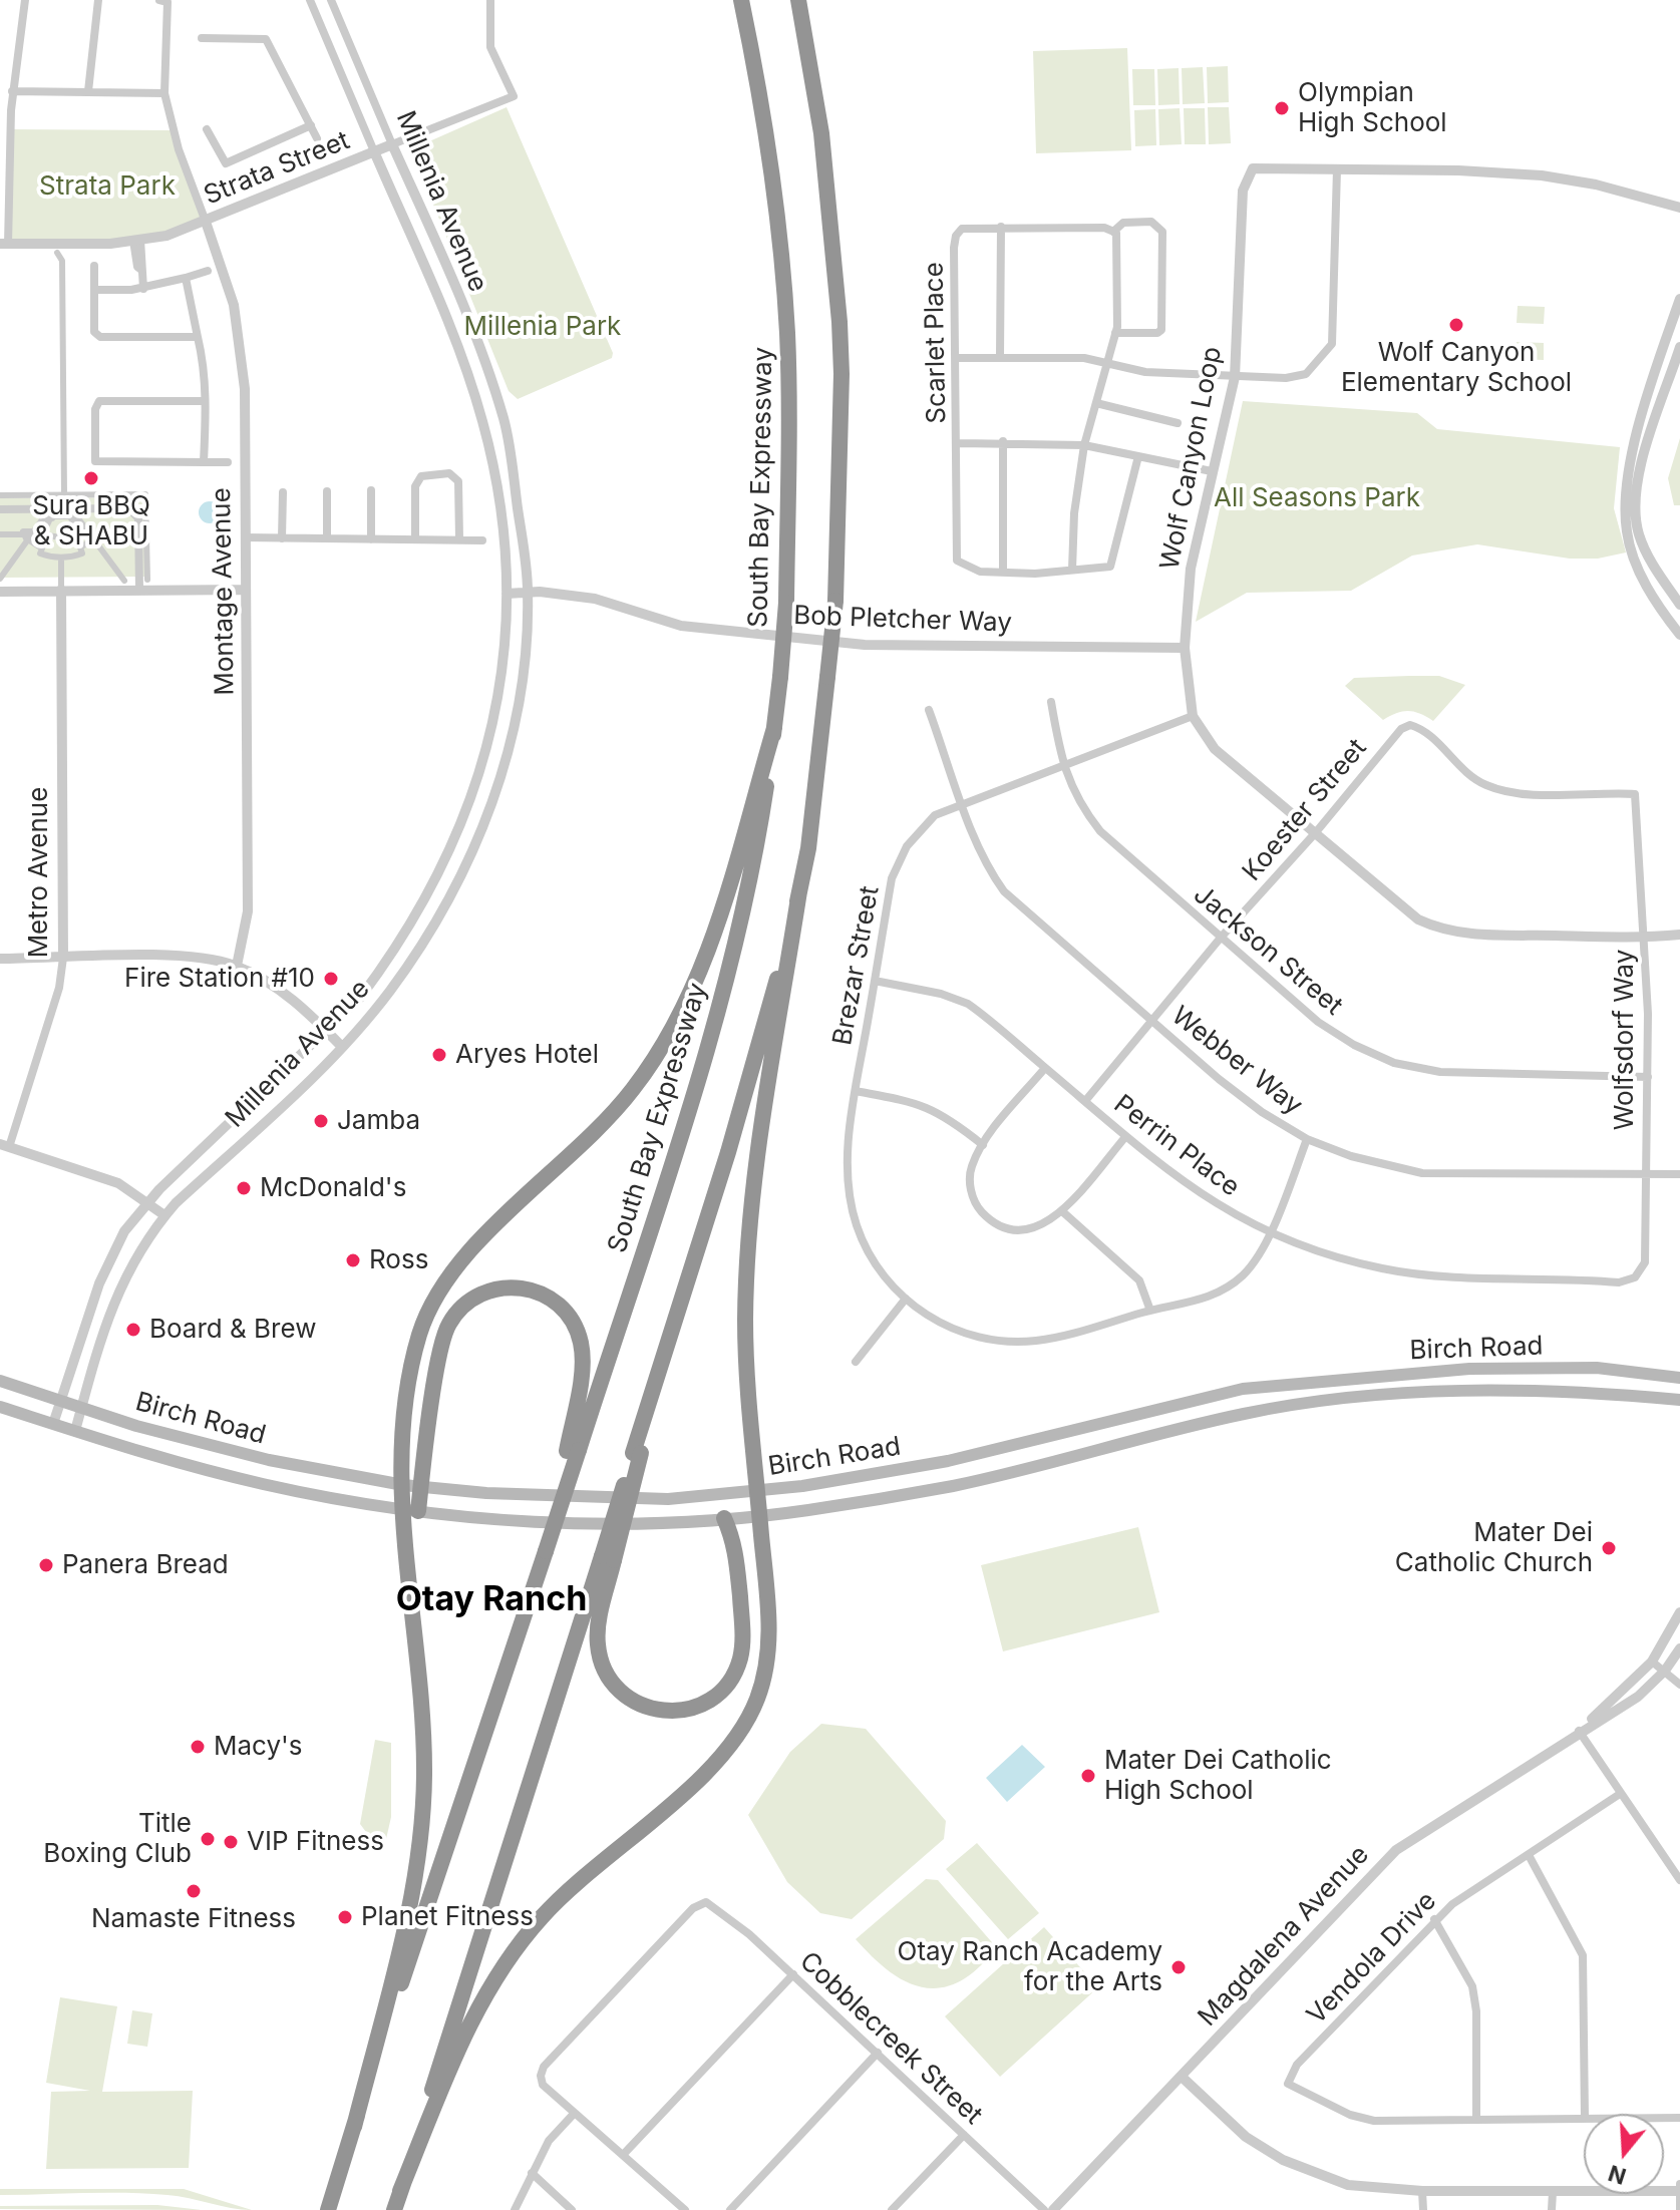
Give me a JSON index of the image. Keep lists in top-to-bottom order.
{
  "streets": {
    "highway": ["South Bay Expressway"],
    "main road": ["Birch Road"],
    "street": [
      "Strata Street",
      "Millenia Avenue",
      "Scarlet Place",
      "Wolf Canyon Loop",
      "Montage Avenue",
      "Bob Pletcher Way",
      "Koester Street",
      "Metro Avenue",
      "Jackson Street",
      "Brezar Street",
      "Wolfsdorf Way",
      "Webber Way",
      "Perrin Place",
      "Magdalena Avenue",
      "Vendola Drive",
      "Cobblecreek Street"
    ]
  },
  "crossings": [
    ["Strata Street", "Millenia Avenue"],
    ["Strata Street", "Montage Avenue"],
    ["Millenia Avenue", "Bob Pletcher Way"],
    ["Millenia Avenue", "Birch Road"],
    ["Wolf Canyon Loop", "Bob Pletcher Way"],
    ["Wolf Canyon Loop", "Koester Street"],
    ["Wolf Canyon Loop", "Brezar Street"],
    ["Wolf Canyon Loop", "Wolfsdorf Way"],
    ["Koester Street", "Jackson Street"],
    ["Koester Street", "Wolfsdorf Way"],
    ["Koester Street", "Webber Way"],
    ["Koester Street", "Perrin Place"],
    ["Jackson Street", "Brezar Street"],
    ["Jackson Street", "Wolfsdorf Way"],
    ["Brezar Street", "Webber Way"],
    ["Brezar Street", "Perrin Place"],
    ["Wolfsdorf Way", "Webber Way"],
    ["Wolfsdorf Way", "Perrin Place"]
  ],
  "districts": ["Otay Ranch"],
  "parks": ["Strata Park", "Millenia Park", "All Seasons Park"],
  "places": [
    "Olympian High School",
    "Wolf Canyon Elementary School",
    "Sura BBQ & SHABU",
    "Fire Station #10",
    "Aryes Hotel",
    "Jamba",
    "McDonald's",
    "Ross",
    "Board & Brew",
    "Mater Dei Catholic Church",
    "Panera Bread",
    "Macy's",
    "Mater Dei Catholic High School",
    "Title Boxing Club",
    "VIP Fitness",
    "Namaste Fitness",
    "Planet Fitness",
    "Otay Ranch Academy for the Arts"
  ],
  "north": "bottom"
}
